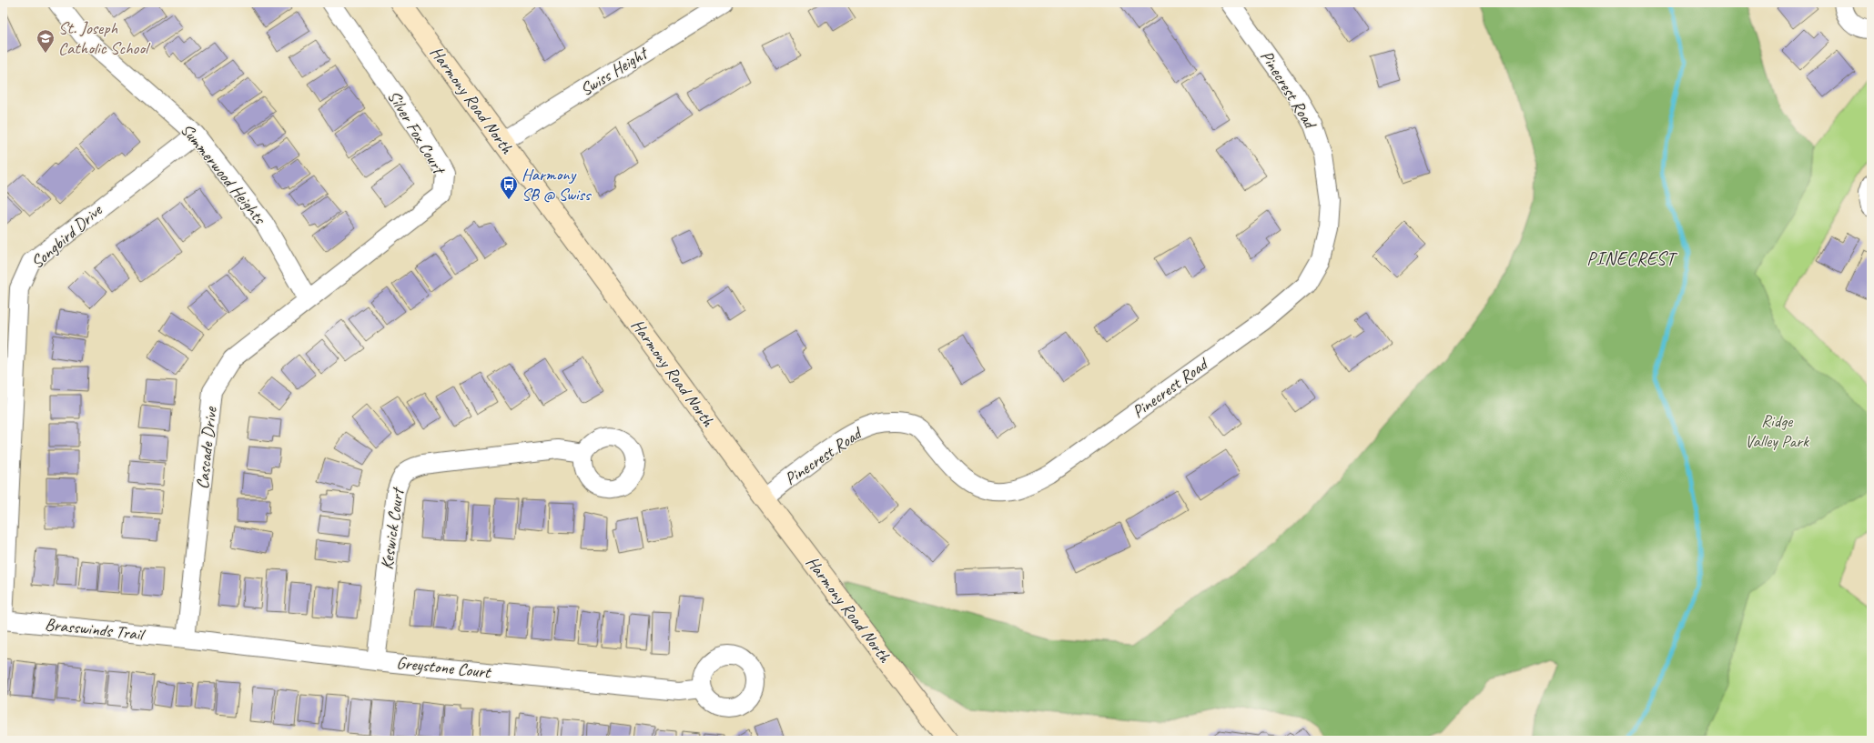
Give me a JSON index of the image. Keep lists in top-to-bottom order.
{
  "streets": {
    "main road": ["Harmony Road North"],
    "street": [
      "Swiss Height",
      "Pinecrest Road",
      "Silver Fox Court",
      "Summerwood Heights",
      "Songbird Drive",
      "Cascade Drive",
      "Keswick Court",
      "Brasswinds Trail",
      "Greystone Court"
    ]
  },
  "crossings": [
    ["Swiss Height", "Harmony Road North"],
    ["Pinecrest Road", "Harmony Road North"],
    ["Silver Fox Court", "Summerwood Heights"],
    ["Silver Fox Court", "Cascade Drive"],
    ["Summerwood Heights", "Songbird Drive"],
    ["Summerwood Heights", "Cascade Drive"],
    ["Songbird Drive", "Brasswinds Trail"],
    ["Cascade Drive", "Brasswinds Trail"],
    ["Cascade Drive", "Greystone Court"],
    ["Keswick Court", "Greystone Court"],
    ["Brasswinds Trail", "Greystone Court"]
  ],
  "districts": ["PINECREST"],
  "parks": ["Ridge Valley Park"],
  "places": {
    "school or university": ["St. Joseph Catholic School"],
    "bus stop": ["Harmony SB @ Swiss"]
  }
}
